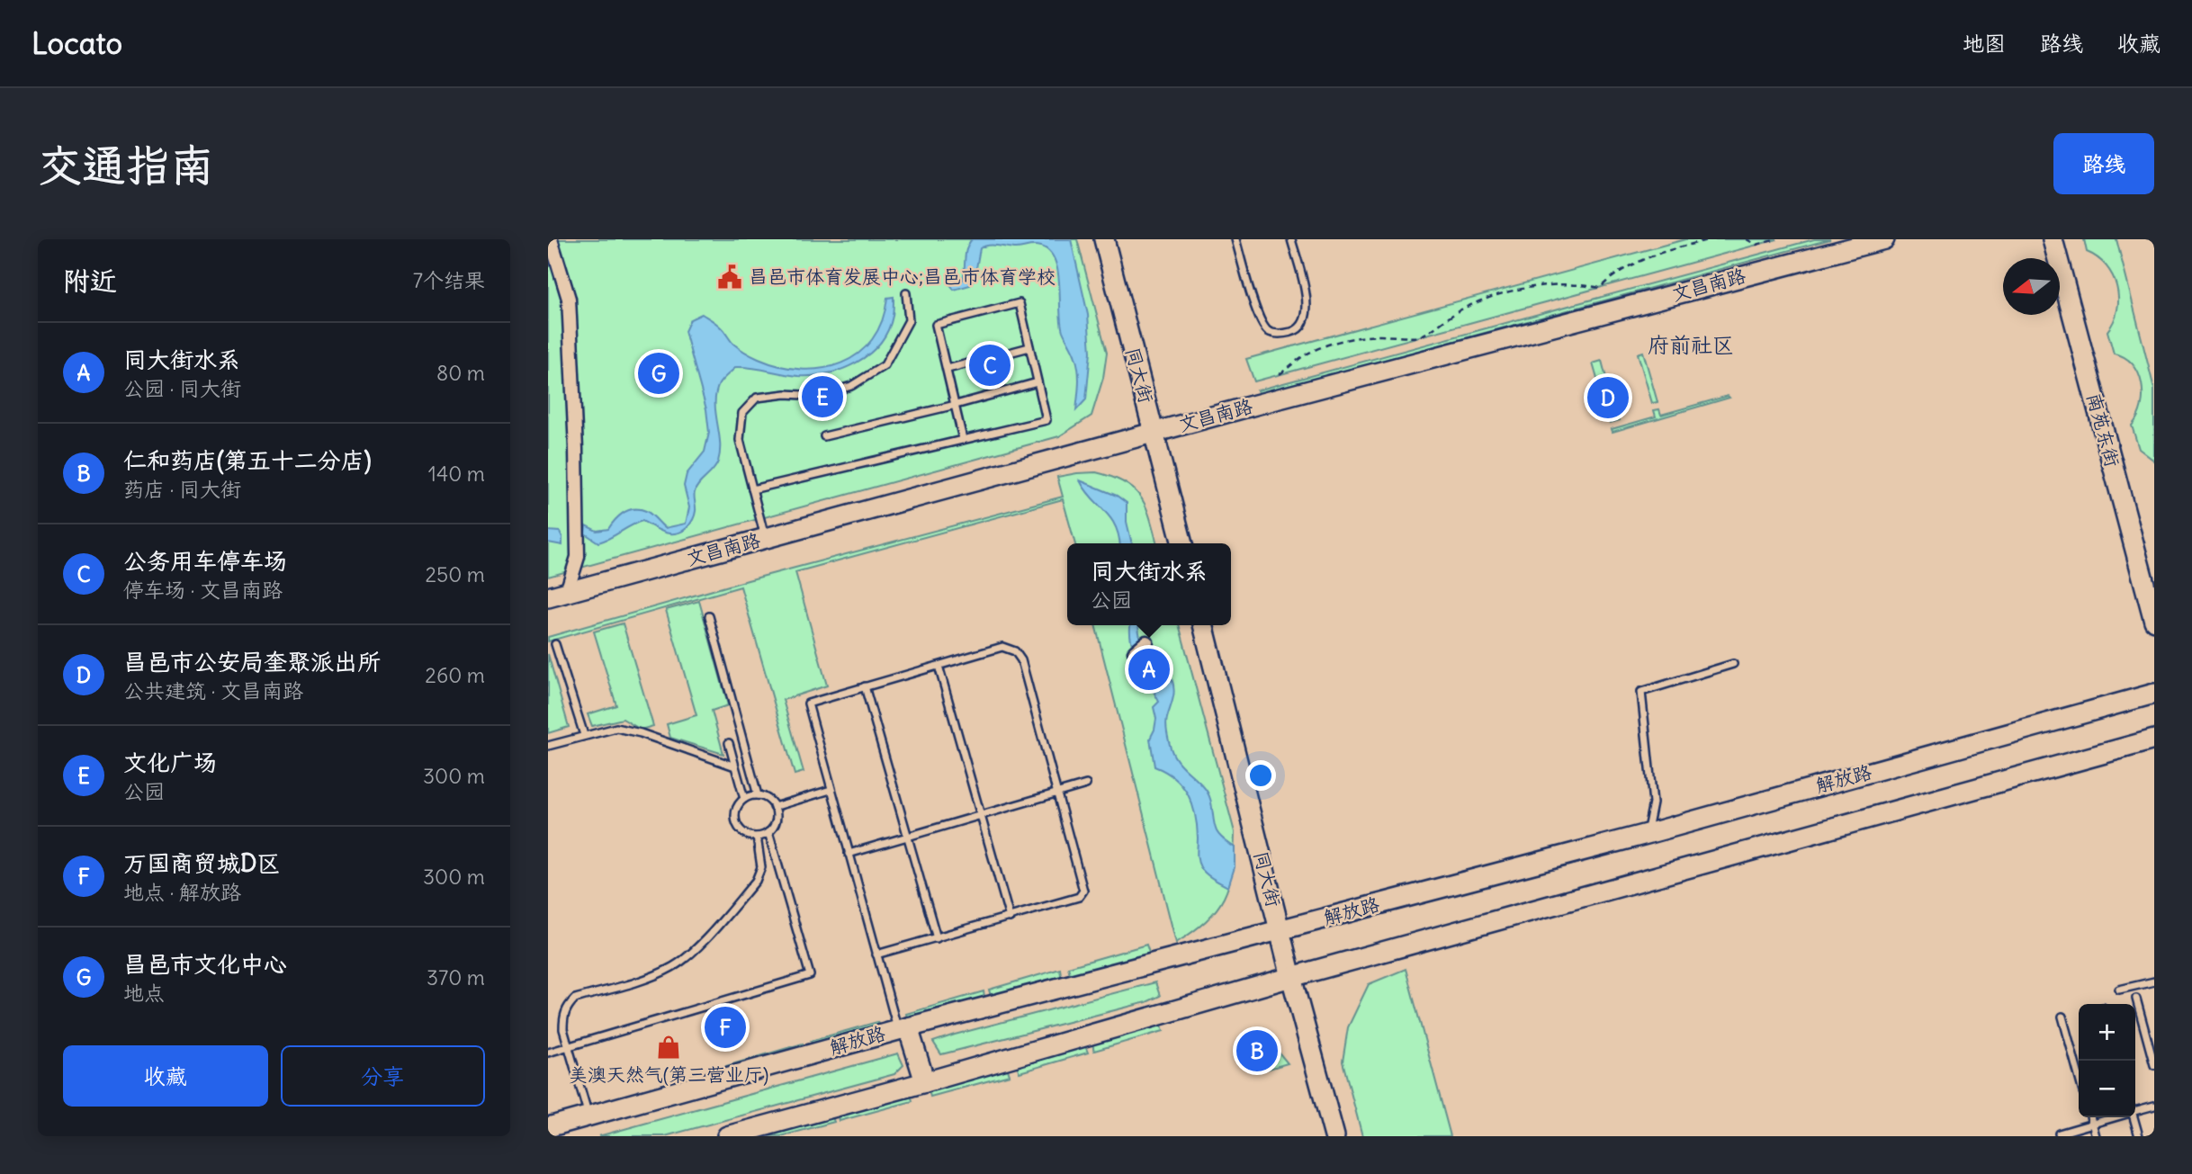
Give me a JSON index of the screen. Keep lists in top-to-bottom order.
{
  "streets": {
    "street": [
      "文昌南路",
      "同大街",
      "南苑东街",
      "解放路"
    ]
  },
  "crossings": [
    ["文昌南路", "同大街"],
    ["同大街", "解放路"]
  ],
  "districts": ["府前社区"],
  "places": {
    "public building": ["昌邑市体育发展中心;昌邑市体育学校"],
    "shop": ["美澳天然气(第三营业厅)"]
  },
  "north": "left",
  "page": {
    "header": "Locato",
    "nav": ["地图", "路线", "收藏"],
    "buttons": [
      "路线",
      ["收藏", "分享"]
    ],
    "title": "交通指南",
    "heading": ["附近", "7个结果"],
    "list": [
      {
        "mark": "A",
        "name": "同大街水系",
        "note": "公园 · 同大街",
        "value": "80 m"
      },
      {
        "mark": "B",
        "name": "仁和药店(第五十二分店)",
        "note": "药店 · 同大街",
        "value": "140 m"
      },
      {
        "mark": "C",
        "name": "公务用车停车场",
        "note": "停车场 · 文昌南路",
        "value": "250 m"
      },
      {
        "mark": "D",
        "name": "昌邑市公安局奎聚派出所",
        "note": "公共建筑 · 文昌南路",
        "value": "260 m"
      },
      {
        "mark": "E",
        "name": "文化广场",
        "note": "公园",
        "value": "300 m"
      },
      {
        "mark": "F",
        "name": "万国商贸城D区",
        "note": "地点 · 解放路",
        "value": "300 m"
      },
      {
        "mark": "G",
        "name": "昌邑市文化中心",
        "note": "地点",
        "value": "370 m"
      }
    ],
    "pins": [
      "C",
      "G",
      "E",
      "D",
      "A",
      "F",
      "B"
    ],
    "popup": ["同大街水系", "公园"],
    "map_buttons": ["+", "−"]
  }
}
